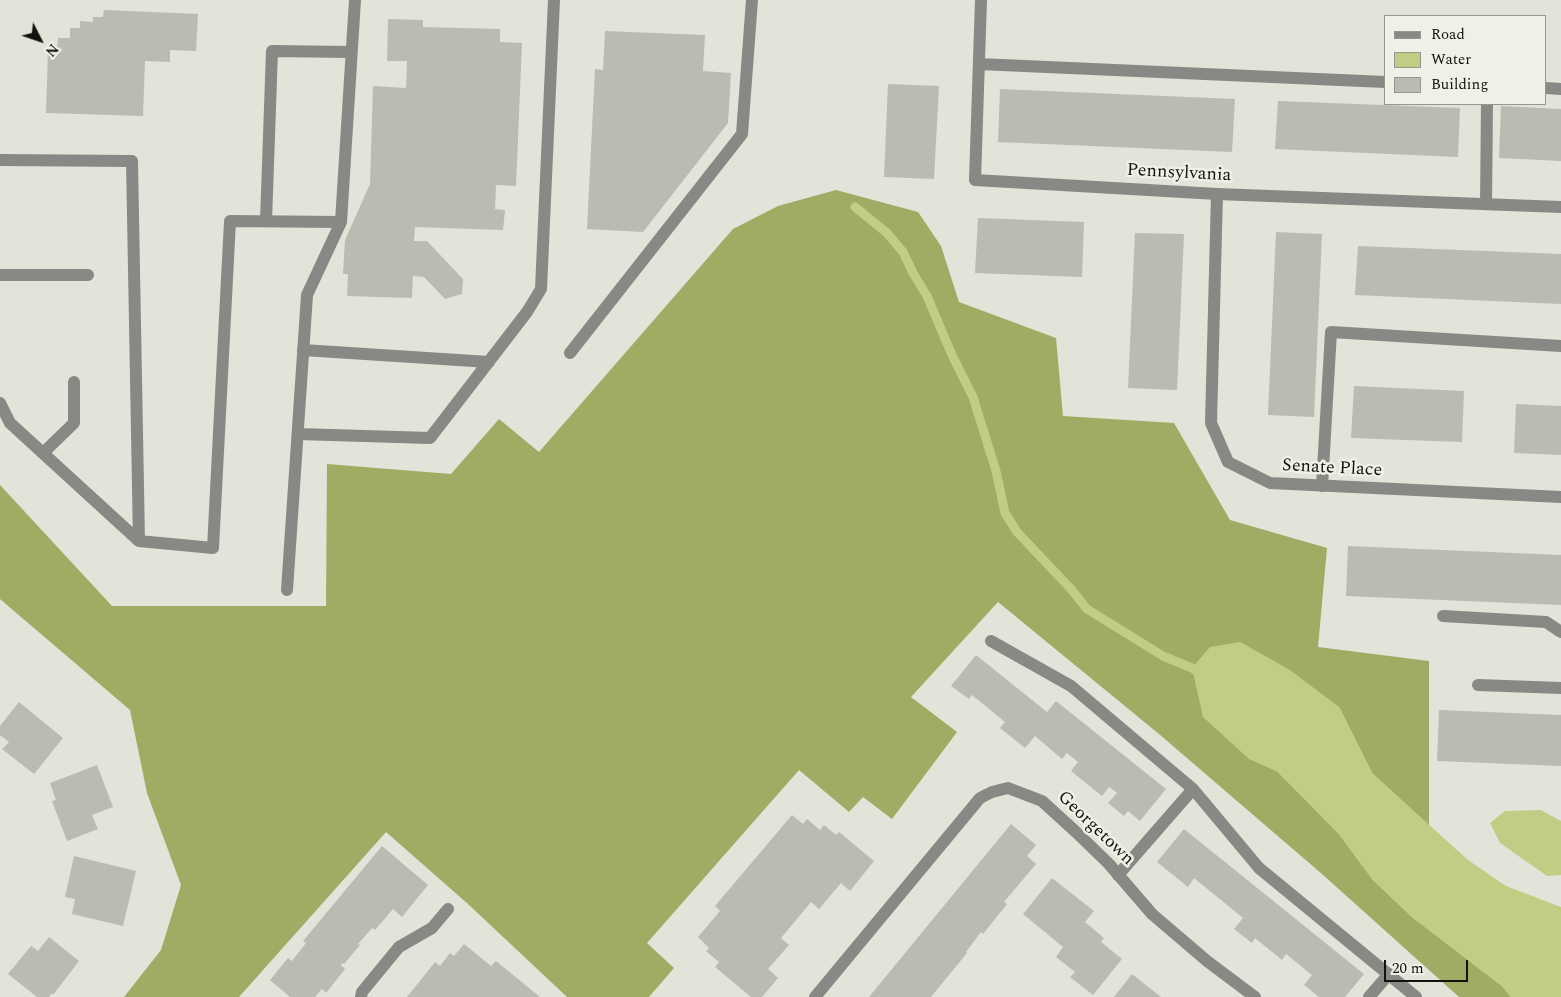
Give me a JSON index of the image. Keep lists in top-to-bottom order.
{
  "streets": {
    "street": ["Pennsylvania", "Senate Place", "Georgetown"]
  },
  "crossings": [
    ["Pennsylvania", "Senate Place"]
  ],
  "legend": ["Road", "Water", "Building"],
  "scale_bar": "20 m",
  "north": "bottom right"
}
